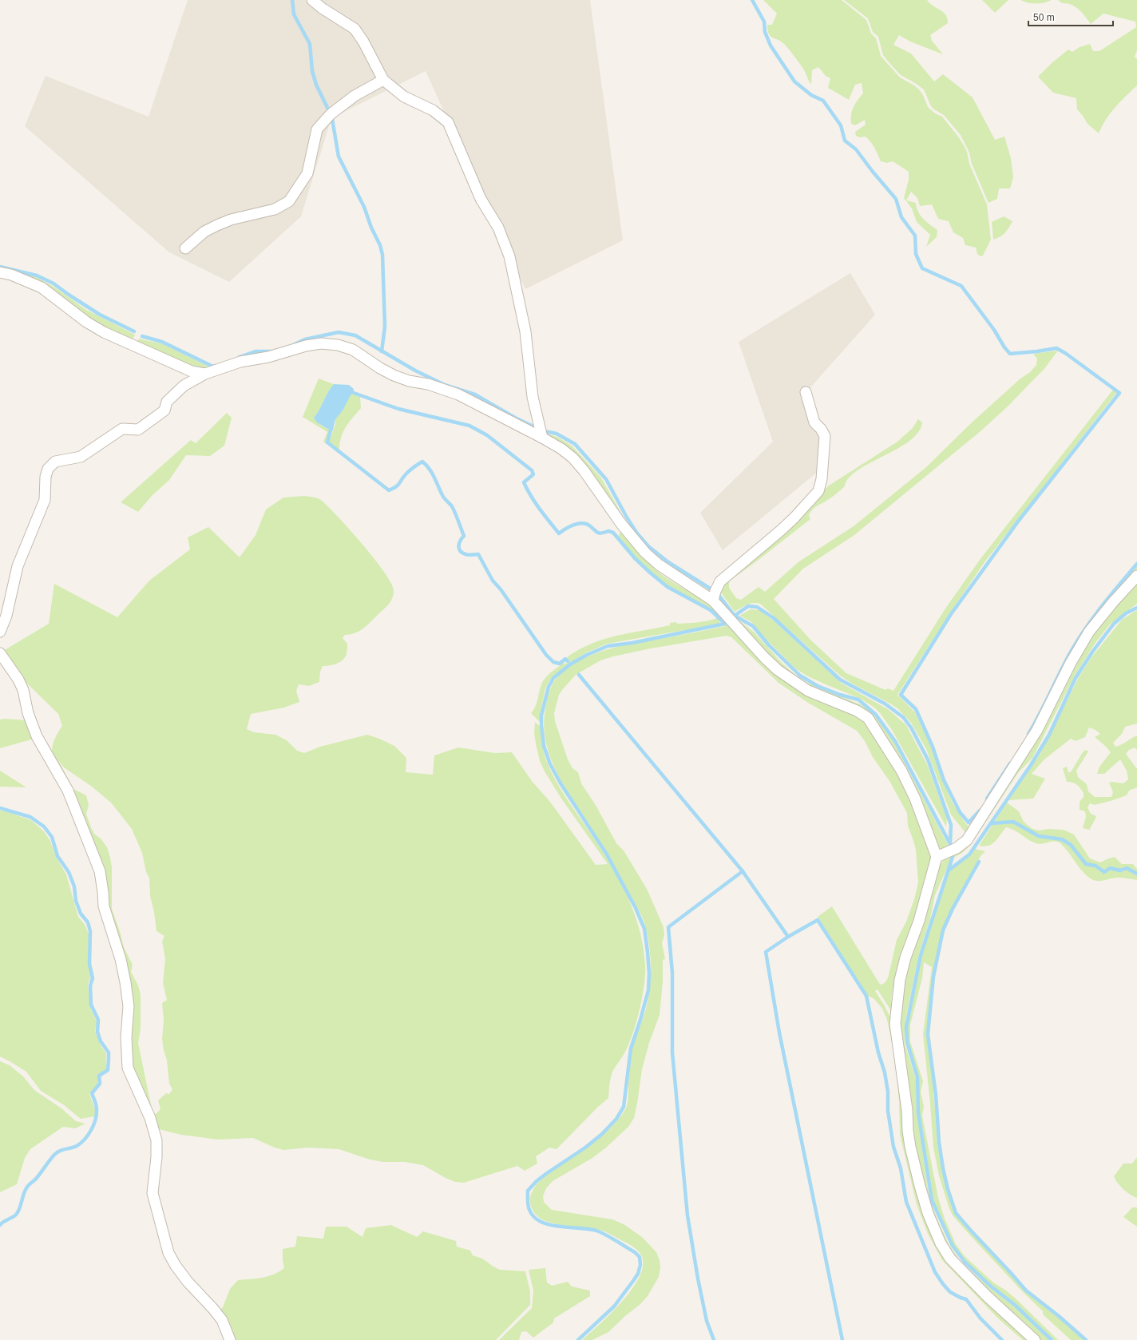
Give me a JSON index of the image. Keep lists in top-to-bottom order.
{
  "scale_bar": "50 m"
}
